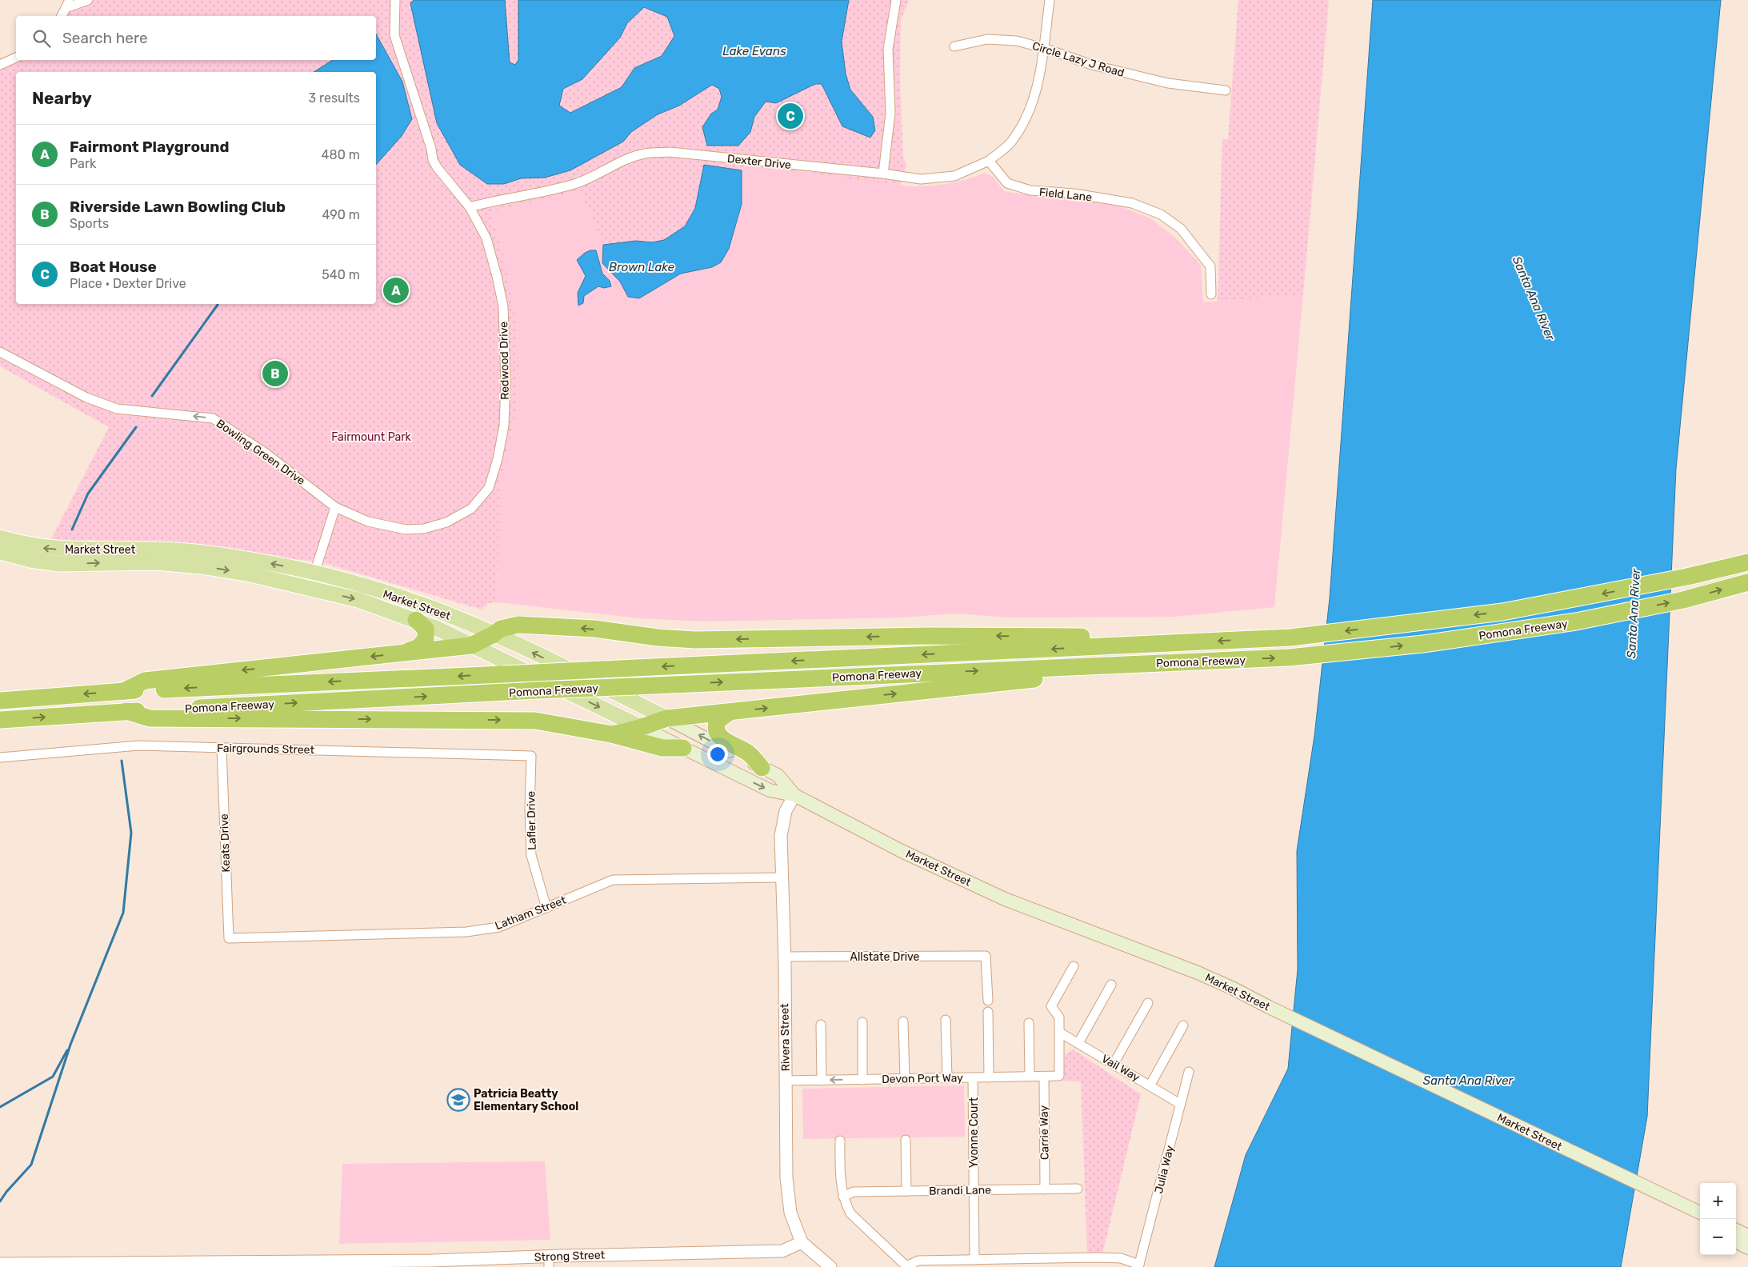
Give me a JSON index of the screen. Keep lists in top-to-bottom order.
{
  "streets": {
    "highway": ["Pomona Freeway"],
    "main road": ["Market Street"],
    "street": [
      "Circle Lazy J Road",
      "Dexter Drive",
      "Field Lane",
      "Redwood Drive",
      "Bowling Green Drive",
      "Fairgrounds Street",
      "Lafler Drive",
      "Keats Drive",
      "Latham Street",
      "Allstate Drive",
      "Rivera Street",
      "Vail Way",
      "Devon Port Way",
      "Yvonne Court",
      "Carrie Way",
      "Julia Way",
      "Brandi Lane",
      "Strong Street"
    ]
  },
  "crossings": [
    ["Dexter Drive", "Redwood Drive"],
    ["Redwood Drive", "Bowling Green Drive"],
    ["Market Street", "Rivera Street"],
    ["Fairgrounds Street", "Lafler Drive"],
    ["Fairgrounds Street", "Keats Drive"],
    ["Lafler Drive", "Latham Street"],
    ["Keats Drive", "Latham Street"],
    ["Latham Street", "Rivera Street"],
    ["Allstate Drive", "Rivera Street"],
    ["Rivera Street", "Devon Port Way"],
    ["Rivera Street", "Strong Street"],
    ["Vail Way", "Devon Port Way"],
    ["Vail Way", "Julia Way"],
    ["Devon Port Way", "Yvonne Court"],
    ["Devon Port Way", "Carrie Way"],
    ["Yvonne Court", "Brandi Lane"],
    ["Carrie Way", "Brandi Lane"]
  ],
  "one_way": ["Bowling Green Drive"],
  "water": ["Lake Evans", "Brown Lake", "Santa Ana River"],
  "parks": ["Fairmount Park"],
  "places": {
    "school or university": ["Patricia Beatty Elementary School"]
  },
  "page": {
    "search": "Search here",
    "heading": ["Nearby", "3 results"],
    "pins": ["C", "A", "B"],
    "list": [
      {
        "mark": "A",
        "name": "Fairmont Playground",
        "note": "Park",
        "value": "480 m"
      },
      {
        "mark": "B",
        "name": "Riverside Lawn Bowling Club",
        "note": "Sports",
        "value": "490 m"
      },
      {
        "mark": "C",
        "name": "Boat House",
        "note": "Place · Dexter Drive",
        "value": "540 m"
      }
    ],
    "map_buttons": ["+", "−"]
  }
}
